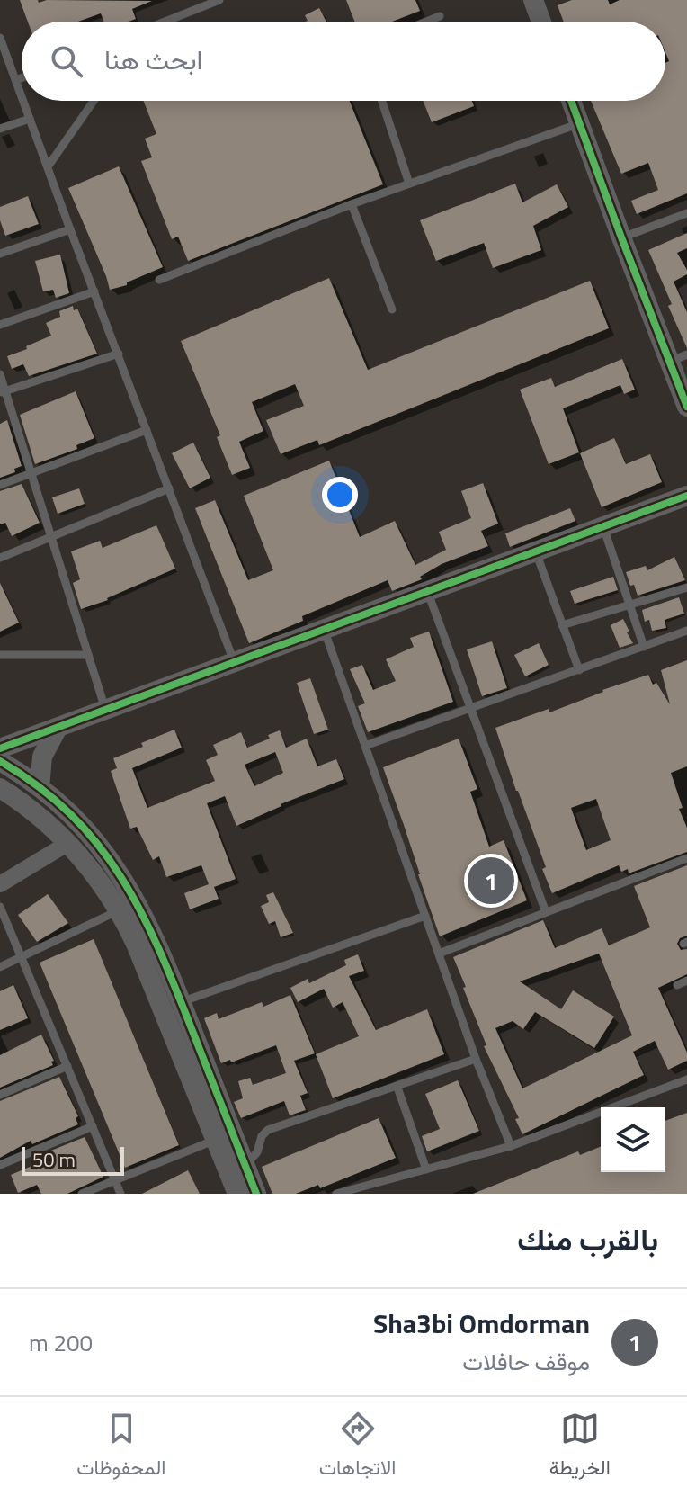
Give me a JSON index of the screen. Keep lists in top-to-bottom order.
{
  "scale_bar": "50 m",
  "page": {
    "search": "ابحث هنا",
    "pins": "1",
    "scale": "50 m",
    "heading": "بالقرب منك",
    "list": [
      {
        "mark": "1",
        "name": "Sha3bi Omdorman",
        "note": "موقف حافلات",
        "value": "200 m"
      }
    ],
    "nav": ["الخريطة", "الاتجاهات", "المحفوظات"]
  }
}
